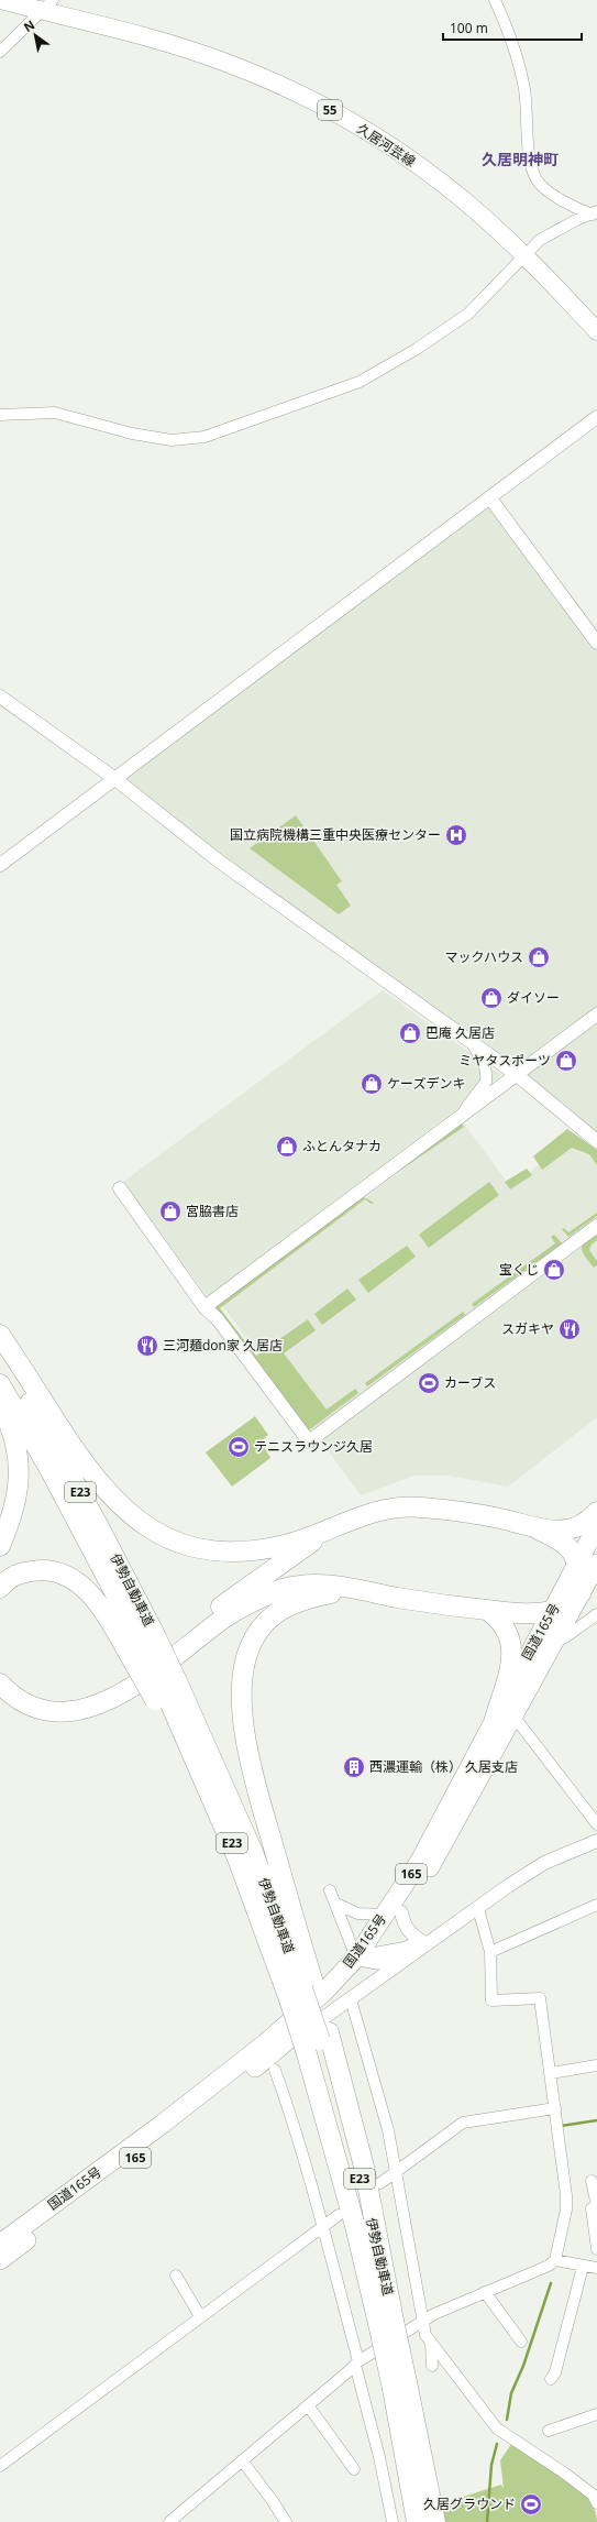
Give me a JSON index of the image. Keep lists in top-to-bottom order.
{
  "streets": {
    "highway": [
      "E23",
      "伊勢自動車道",
      "国道165号",
      "165"
    ],
    "main road": ["55", "久居河芸線"]
  },
  "districts": ["久居明神町"],
  "places": {
    "hospital": ["国立病院機構三重中央医療センター"],
    "shop": [
      "マックハウス",
      "ダイソー",
      "巴庵 久居店",
      "ミヤタスポーツ",
      "ケーズデンキ",
      "ふとんタナカ",
      "宮脇書店",
      "宝くじ"
    ],
    "restaurant": ["スガキヤ", "三河麺don家 久居店"],
    "sports": ["カーブス", "テニスラウンジ久居", "久居グラウンド"],
    "building": ["西濃運輸（株） 久居支店"]
  },
  "scale_bar": "100 m",
  "north": "top left"
}
